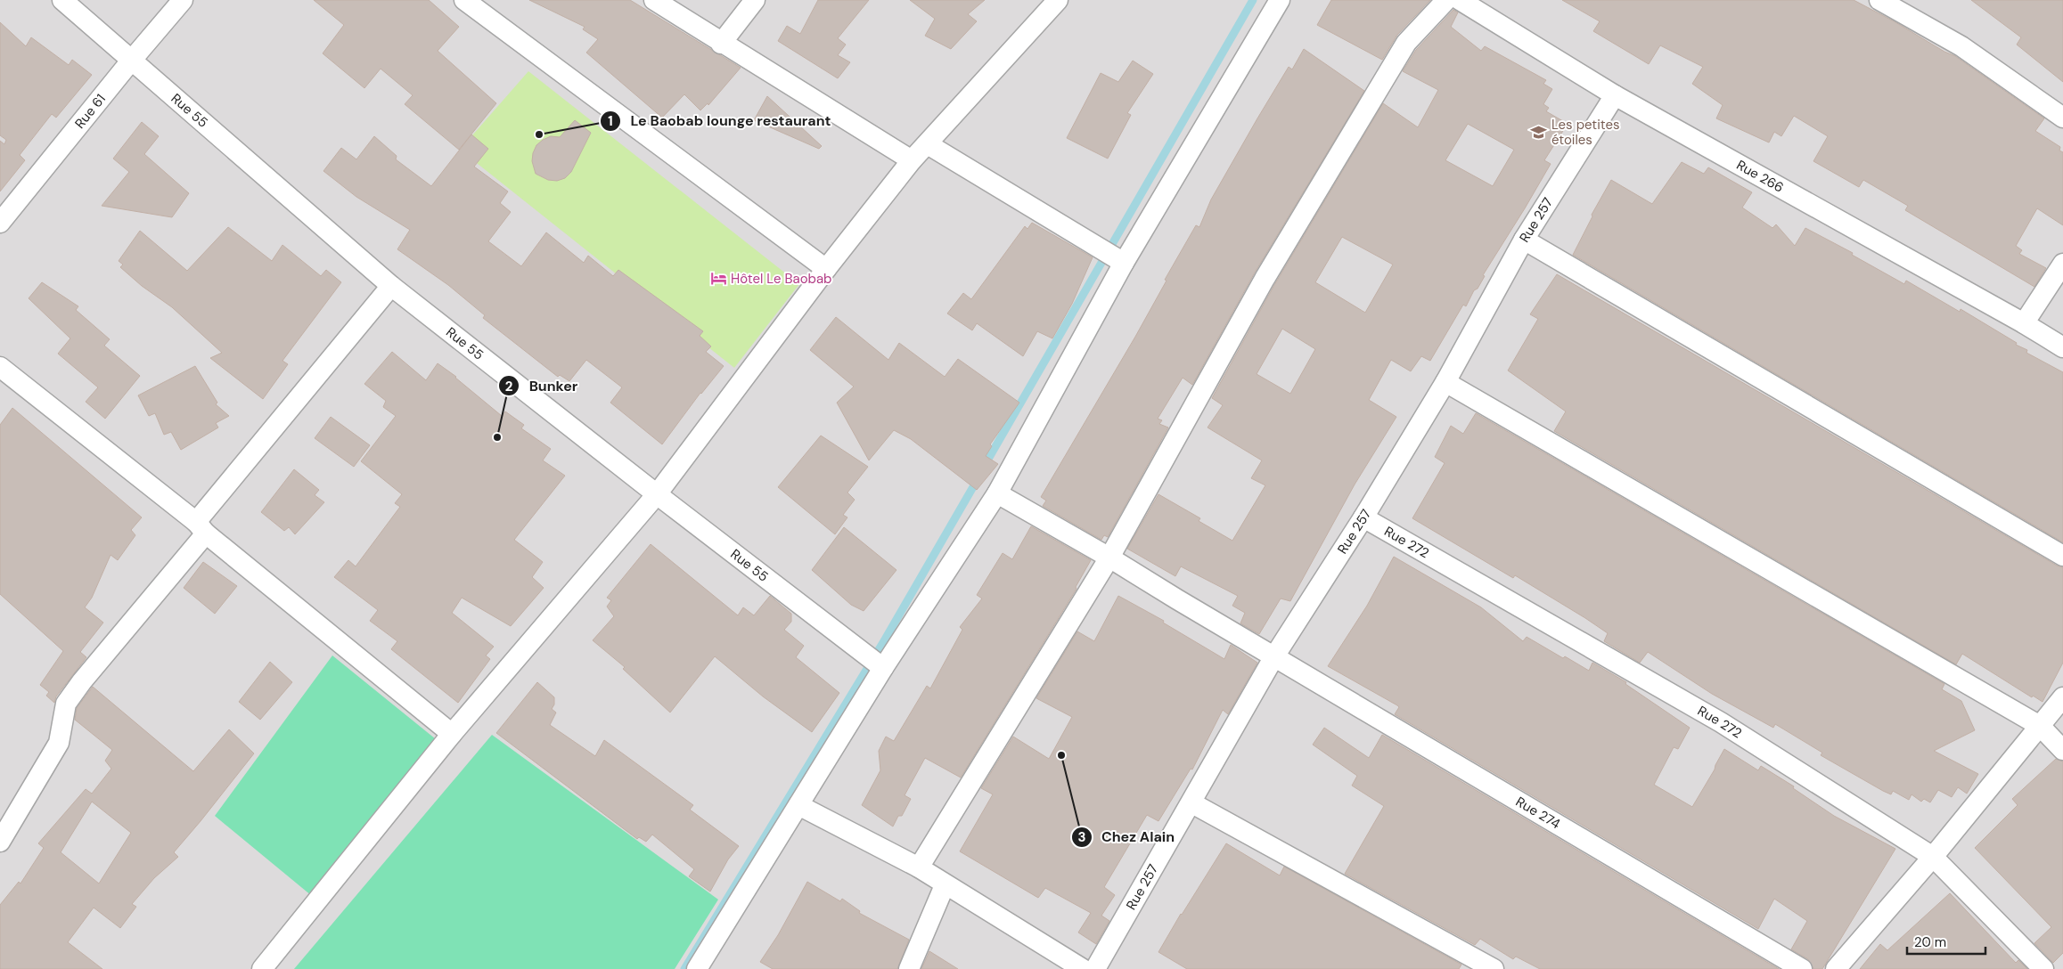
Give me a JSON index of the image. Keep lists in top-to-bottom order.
{
  "streets": {
    "street": [
      "Rue 61",
      "Rue 55",
      "Rue 266",
      "Rue 257",
      "Rue 272",
      "Rue 274"
    ]
  },
  "crossings": [
    ["Rue 61", "Rue 55"],
    ["Rue 266", "Rue 257"],
    ["Rue 257", "Rue 272"],
    ["Rue 257", "Rue 274"]
  ],
  "places": {
    "school or university": ["Les petites étoiles"],
    "other": ["Le Baobab lounge restaurant", "Bunker", "Chez Alain"],
    "hotel": ["Hôtel Le Baobab"]
  },
  "scale_bar": "20 m"
}
